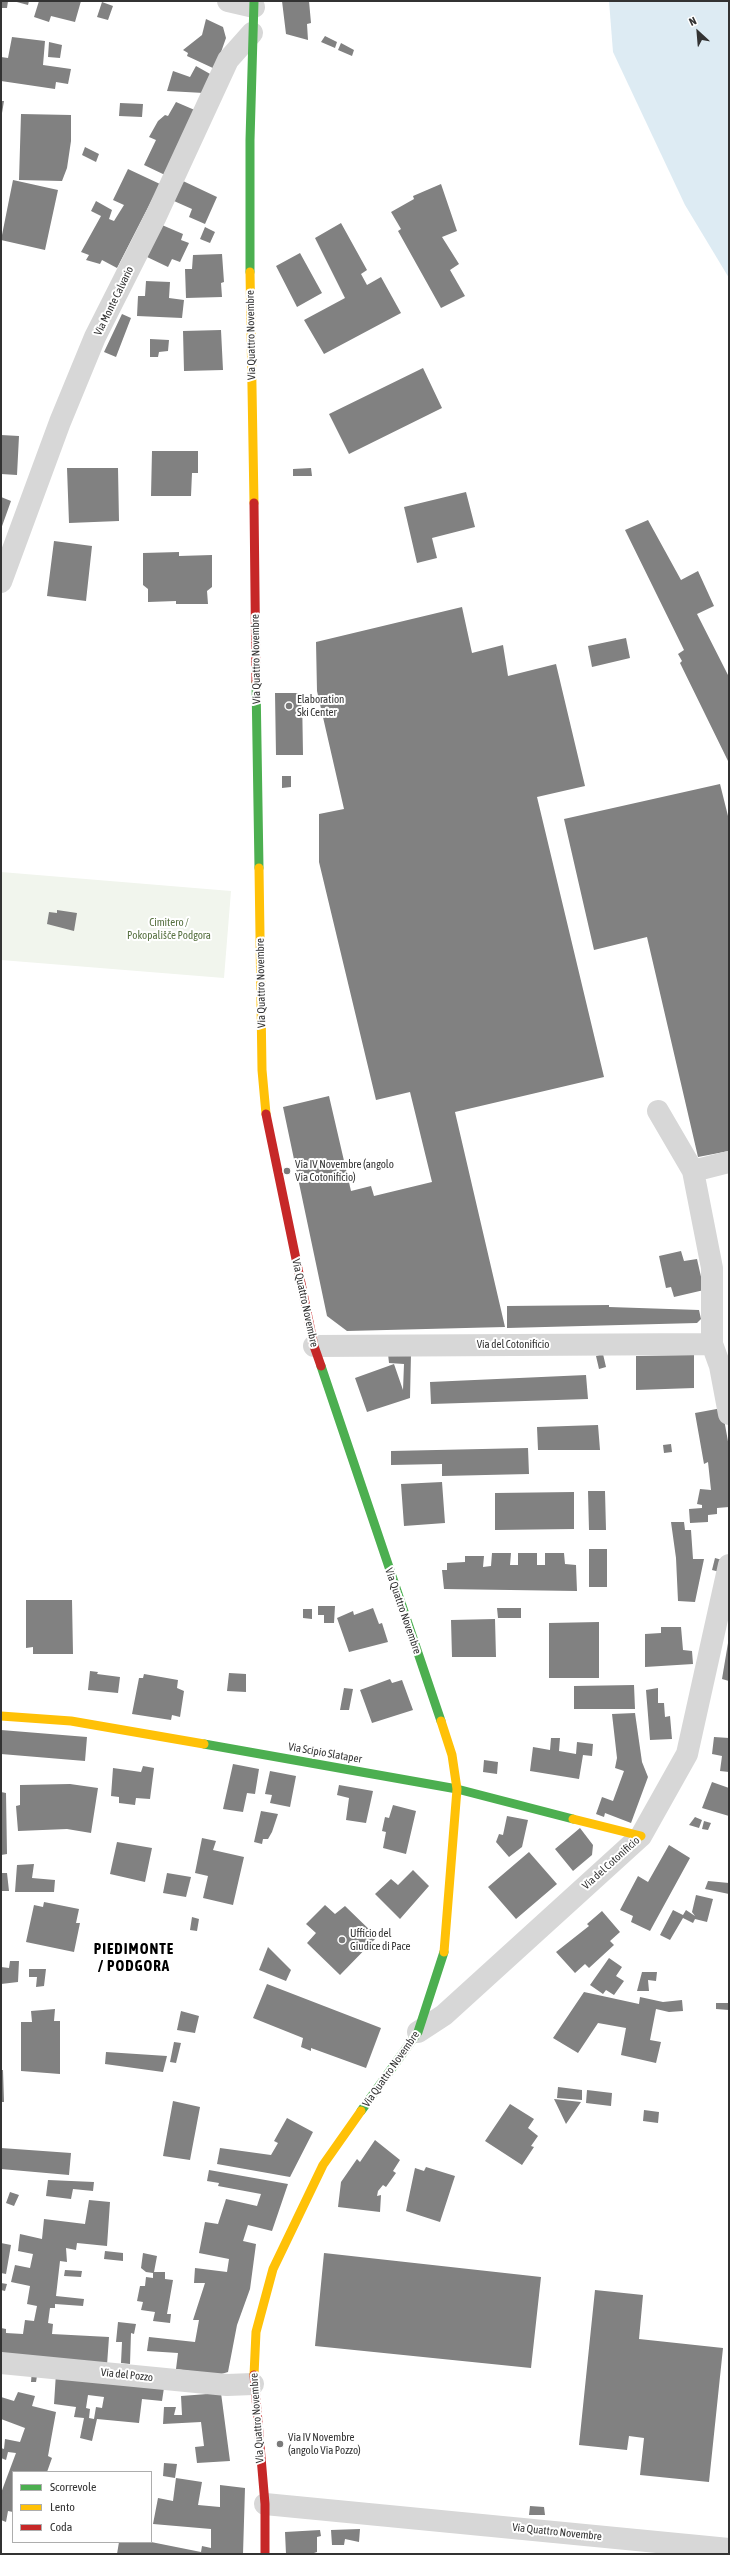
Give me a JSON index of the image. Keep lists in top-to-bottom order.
{
  "streets": {
    "main road": ["Via Quattro Novembre", "Via Scipio Slataper"],
    "street": ["Via Monte Calvario", "Via del Cotonificio", "Via del Pozzo"]
  },
  "crossings": [
    ["Via Monte Calvario", "Via Quattro Novembre"],
    ["Via Quattro Novembre", "Via del Cotonificio"],
    ["Via Quattro Novembre", "Via Scipio Slataper"],
    ["Via Quattro Novembre", "Via del Pozzo"],
    ["Via del Cotonificio", "Via Scipio Slataper"]
  ],
  "districts": ["PIEDIMONTE / PODGORA"],
  "parks": ["Cimitero / Pokopališče Podgora"],
  "places": [
    "Elaboration Ski Center",
    "Via IV Novembre (angolo Via Cotonificio)",
    "Ufficio del Giudice di Pace",
    "Via IV Novembre (angolo Via Pozzo)"
  ],
  "legend": ["Scorrevole", "Lento", "Coda"],
  "north": "top left"
}
